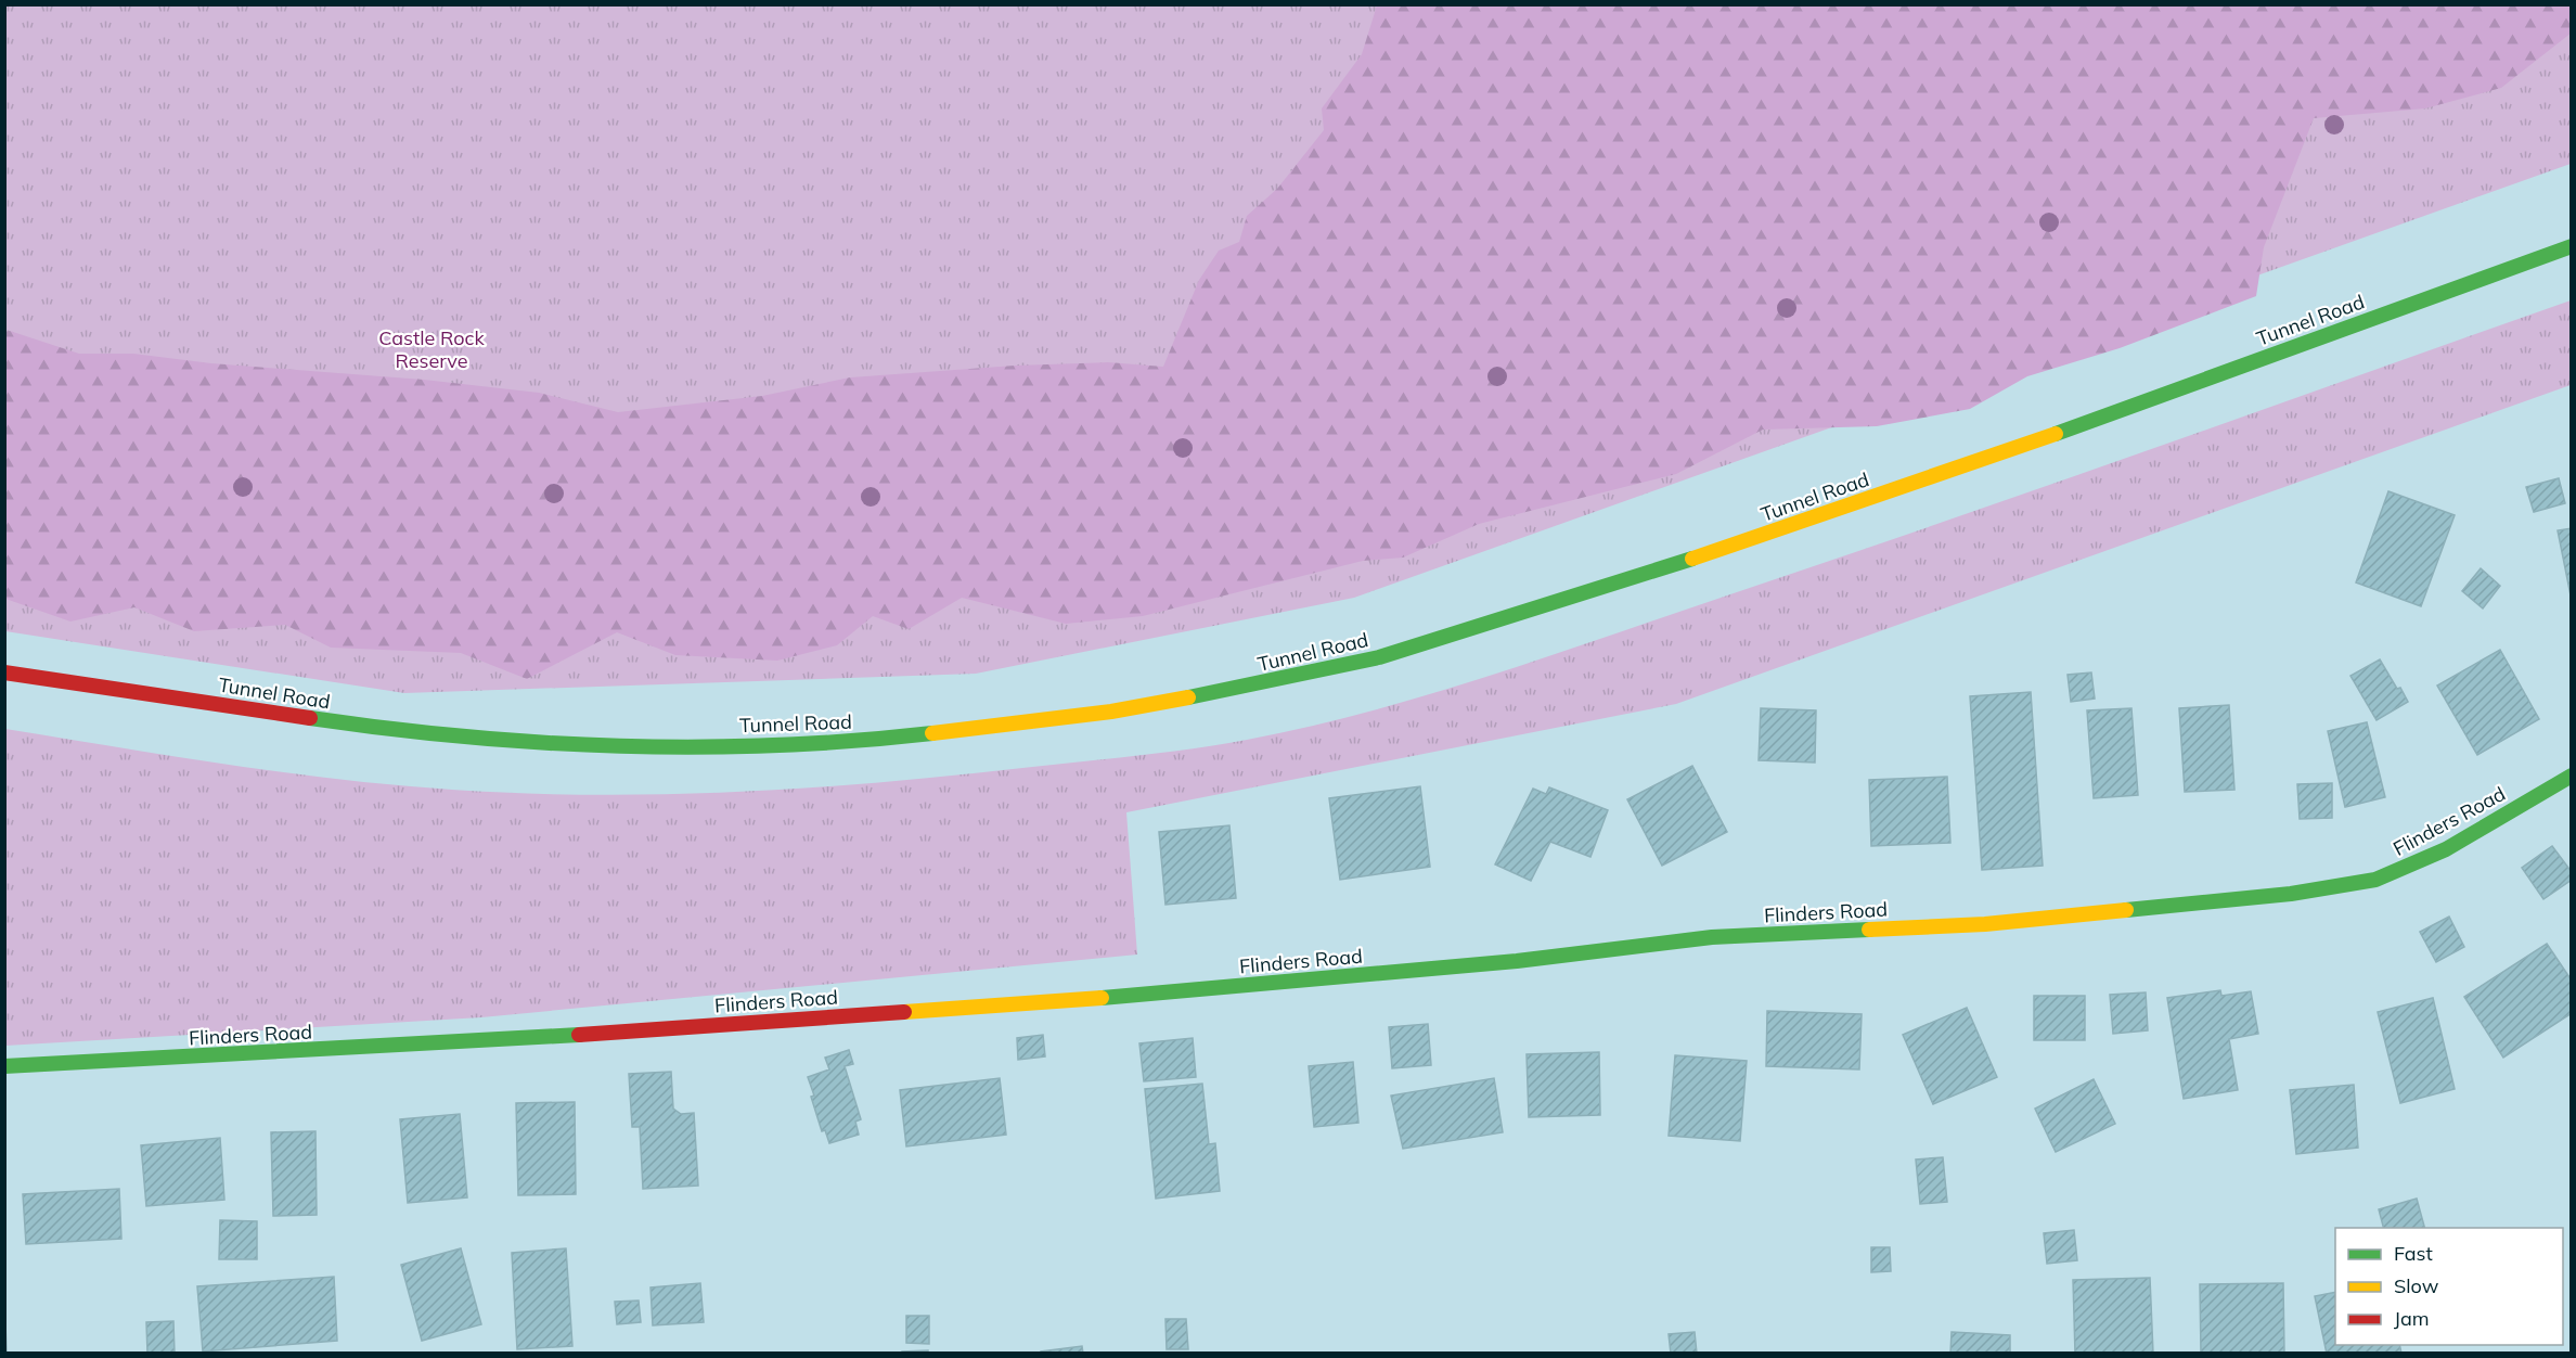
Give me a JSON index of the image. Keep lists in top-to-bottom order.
{
  "streets": {
    "main road": ["Tunnel Road", "Flinders Road"]
  },
  "parks": ["Castle Rock Reserve"],
  "legend": ["Fast", "Slow", "Jam"]
}
